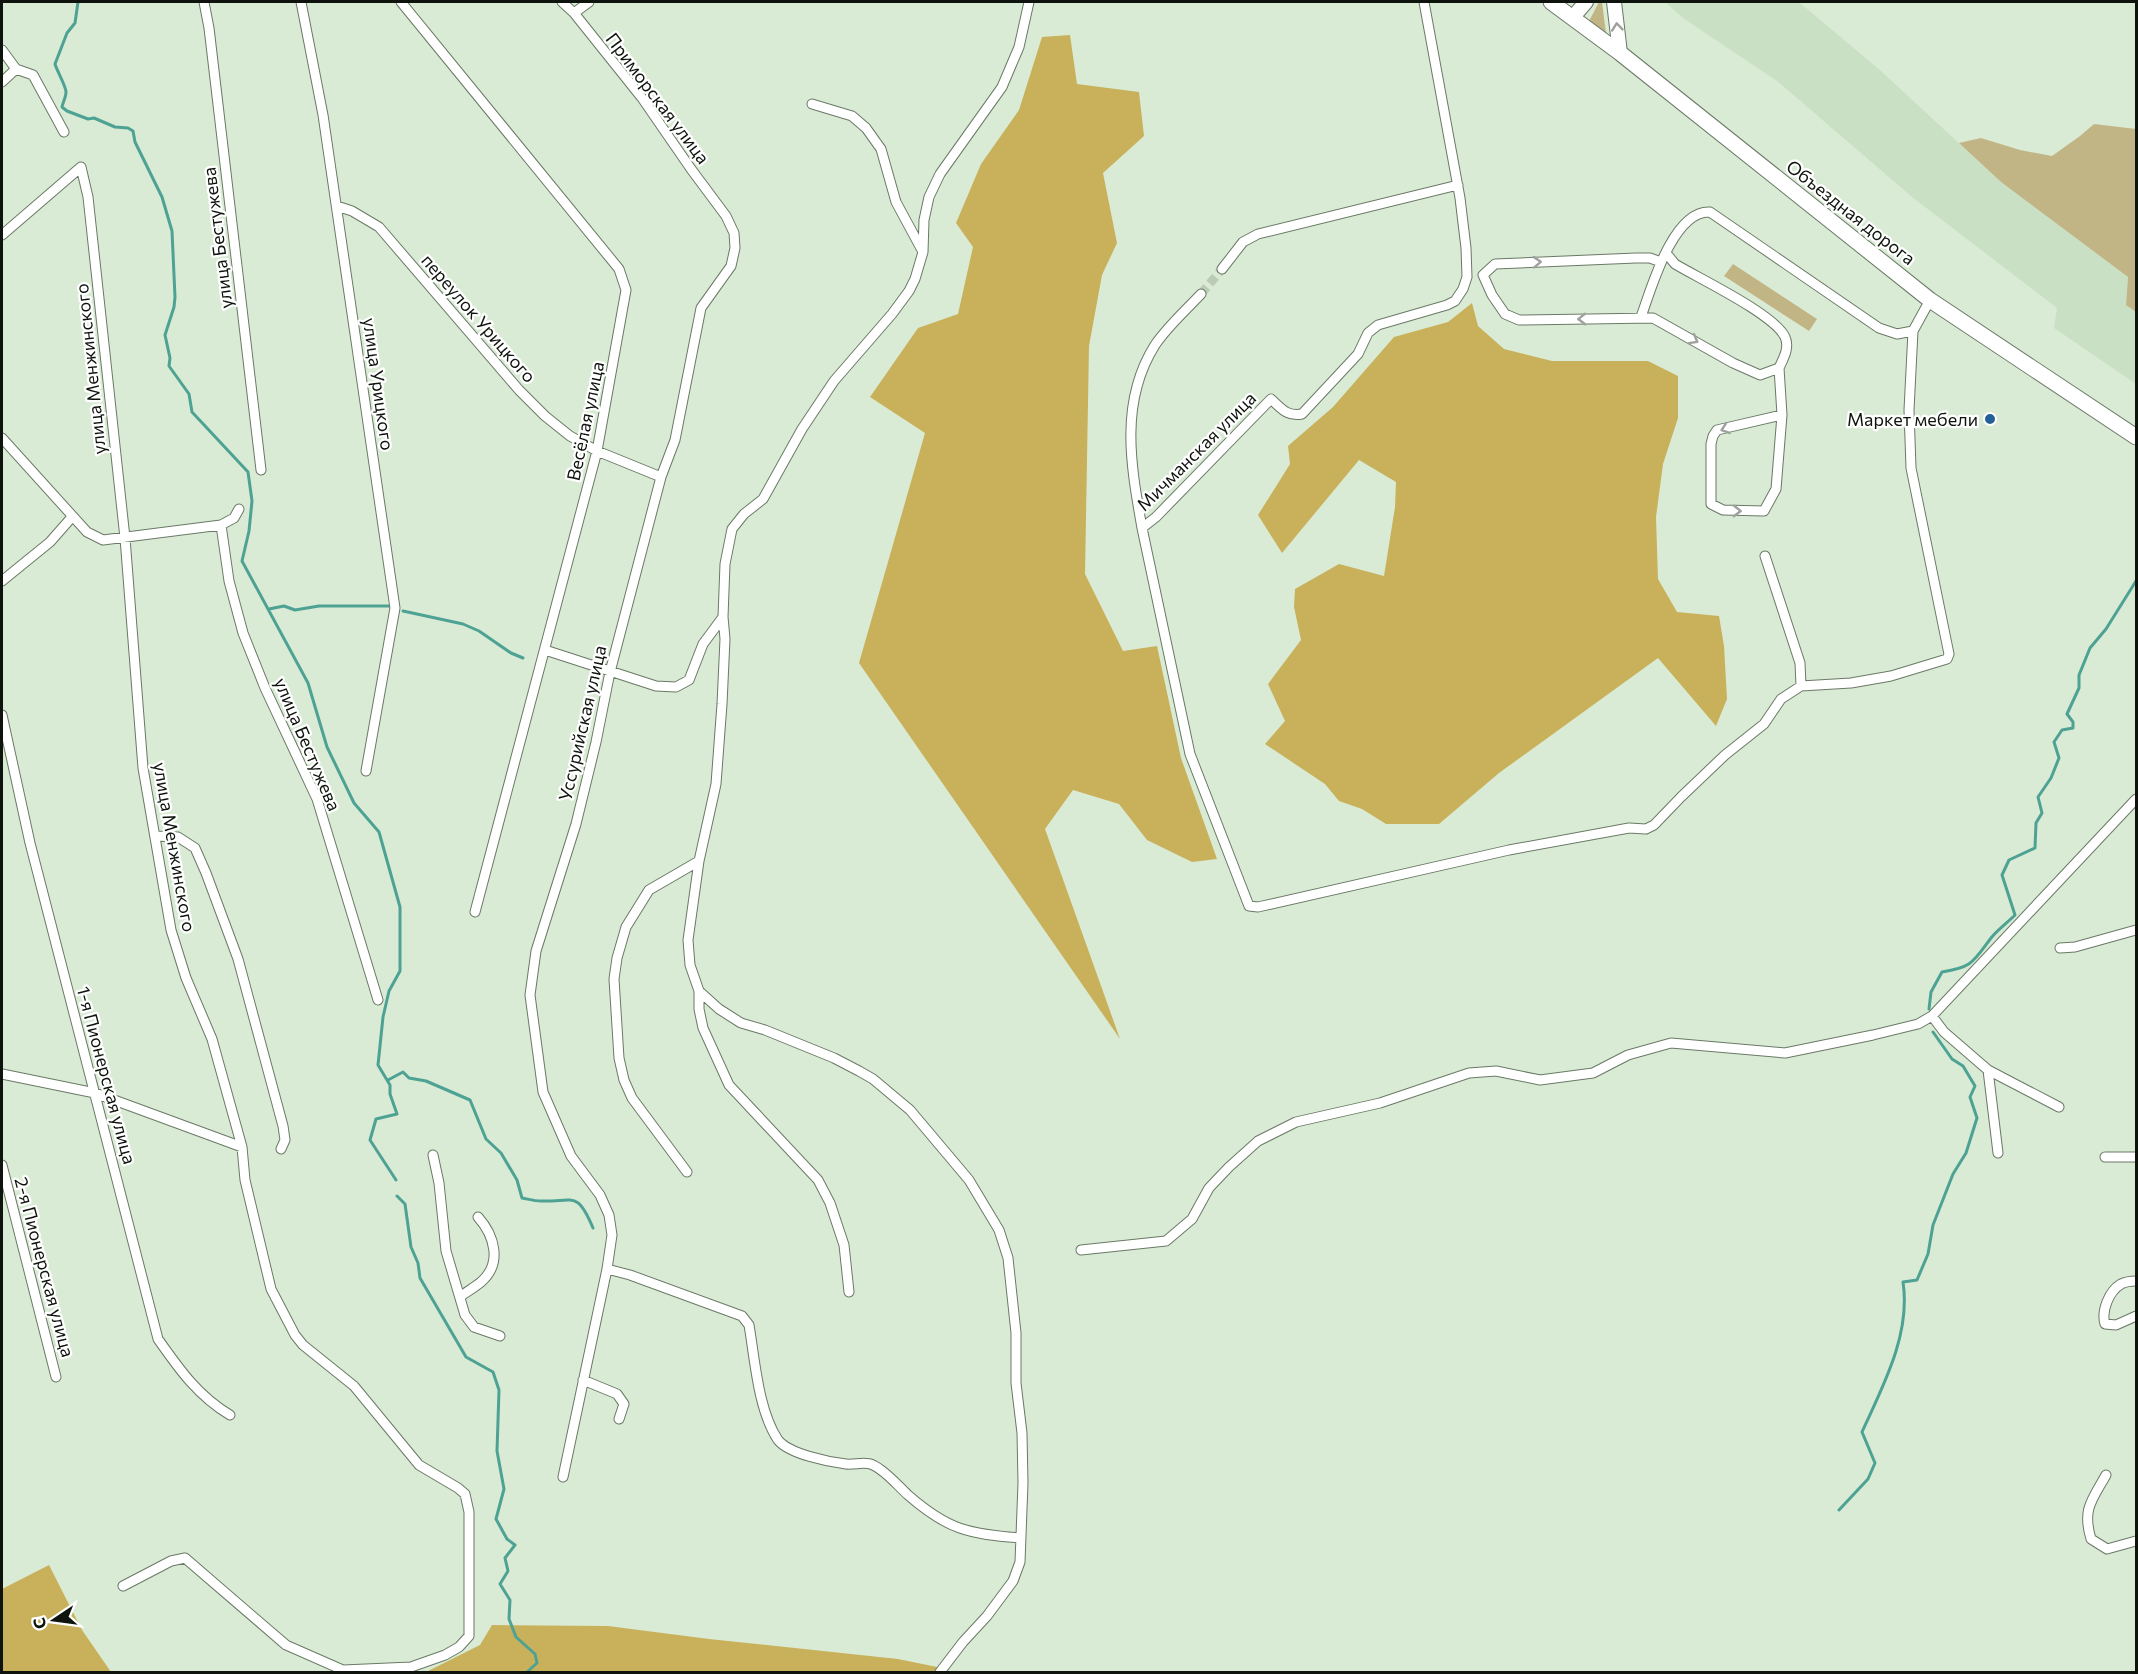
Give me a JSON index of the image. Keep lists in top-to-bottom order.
{
  "streets": {
    "main road": ["Объездная дорога"],
    "street": [
      "Приморская улица",
      "улица Бестужева",
      "переулок Урицкого",
      "улица Менжинского",
      "улица Урицкого",
      "Весёлая улица",
      "Мичманская улица",
      "Уссурийская улица",
      "1-я Пионерская улица",
      "2-я Пионерская улица"
    ]
  },
  "crossings": [
    ["Приморская улица", "Уссурийская улица"],
    ["переулок Урицкого", "улица Урицкого"],
    ["переулок Урицкого", "Весёлая улица"],
    ["переулок Урицкого", "Уссурийская улица"]
  ],
  "places": ["Маркет мебели"],
  "north": "left"
}
